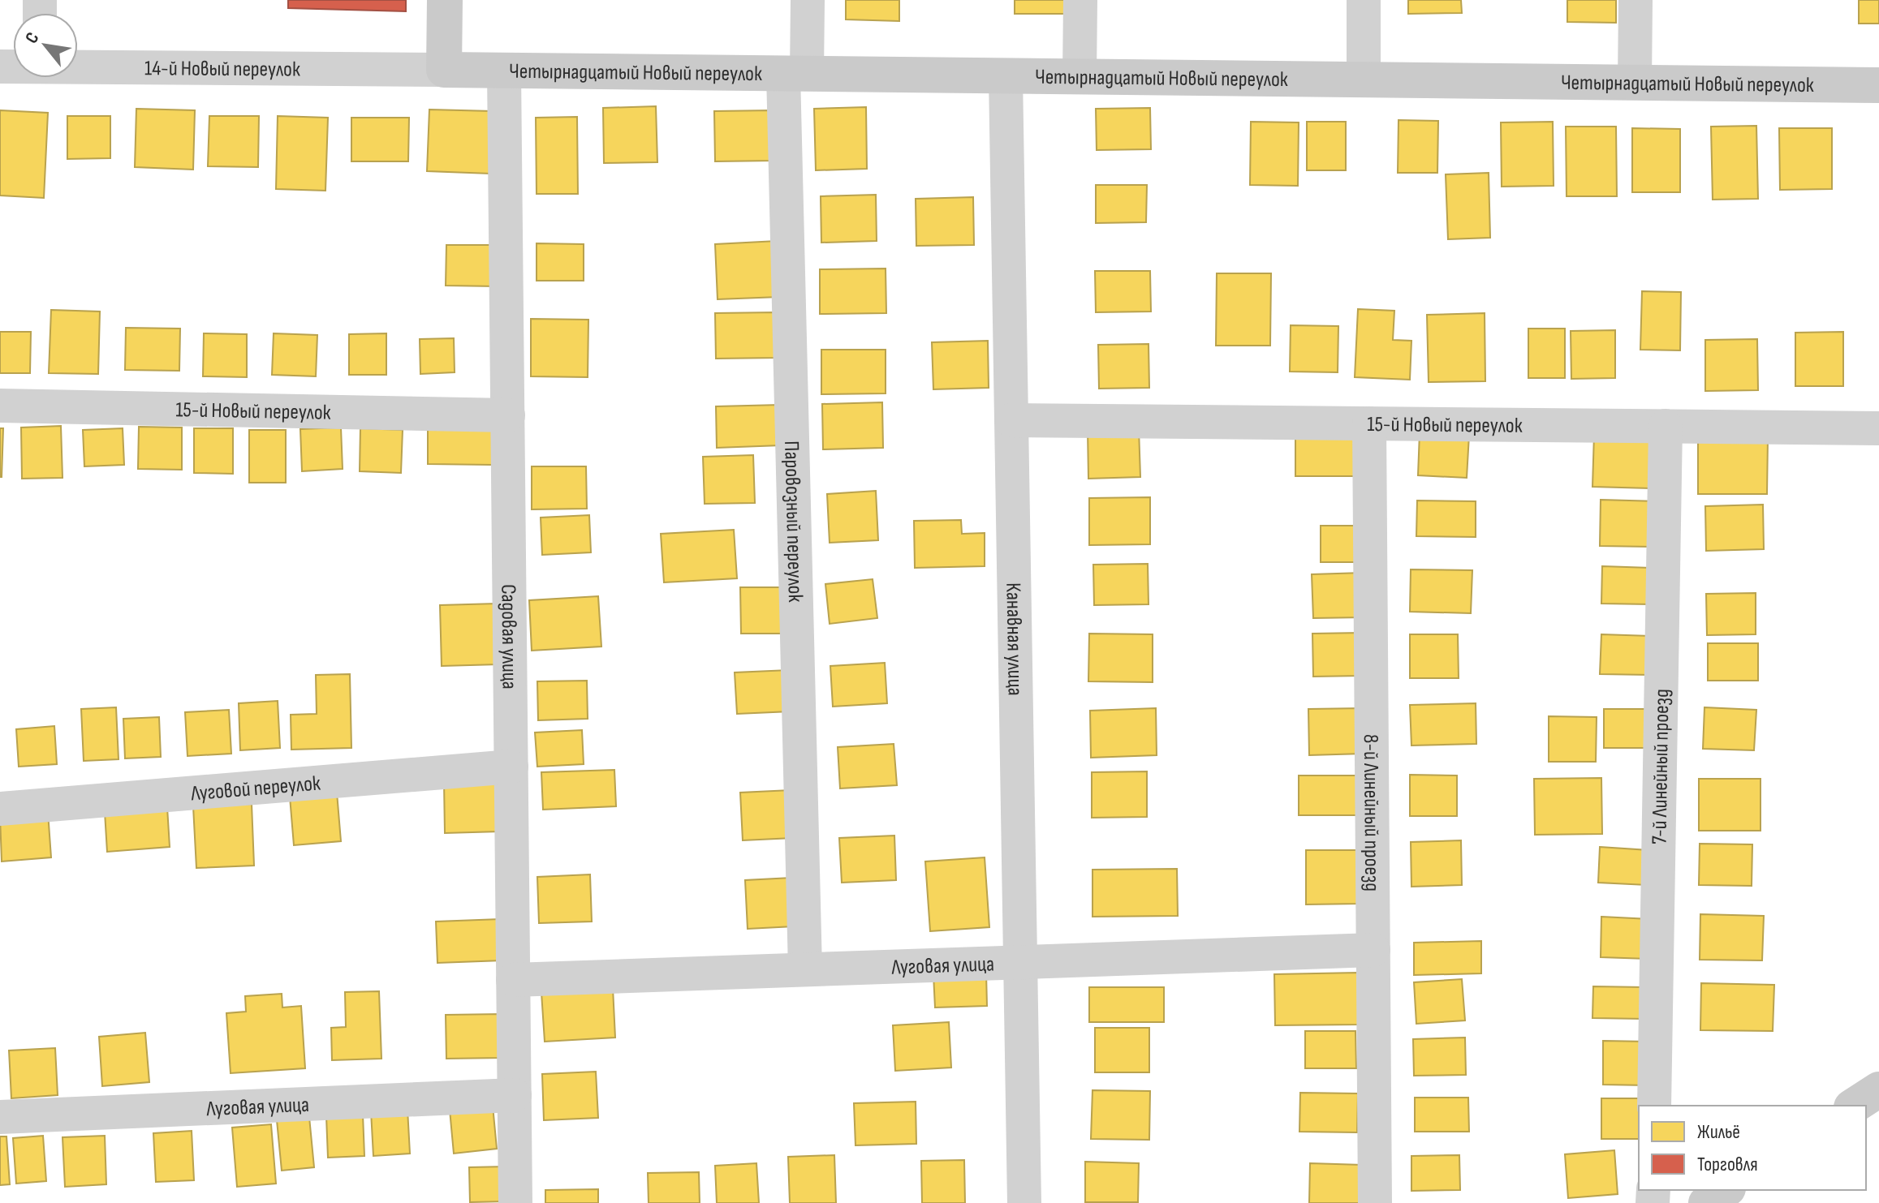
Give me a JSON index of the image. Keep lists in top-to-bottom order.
{
  "streets": {
    "street": [
      "14-й Новый переулок",
      "Четырнадцатый Новый переулок",
      "15-й Новый переулок",
      "Паровозный переулок",
      "Садовая улица",
      "Канавная улица",
      "7-й Линейный проезд",
      "Луговой переулок",
      "8-й Линейный проезд",
      "Луговая улица"
    ]
  },
  "crossings": [
    ["14-й Новый переулок", "Четырнадцатый Новый переулок"],
    ["Четырнадцатый Новый переулок", "Паровозный переулок"],
    ["Четырнадцатый Новый переулок", "Садовая улица"],
    ["Четырнадцатый Новый переулок", "Канавная улица"],
    ["15-й Новый переулок", "Садовая улица"],
    ["15-й Новый переулок", "Канавная улица"],
    ["15-й Новый переулок", "7-й Линейный проезд"],
    ["15-й Новый переулок", "8-й Линейный проезд"],
    ["Паровозный переулок", "Луговая улица"],
    ["Садовая улица", "Луговой переулок"],
    ["Садовая улица", "Луговая улица"],
    ["Канавная улица", "Луговая улица"],
    ["8-й Линейный проезд", "Луговая улица"]
  ],
  "legend": ["Жильё", "Торговля"],
  "north": "top left"
}
